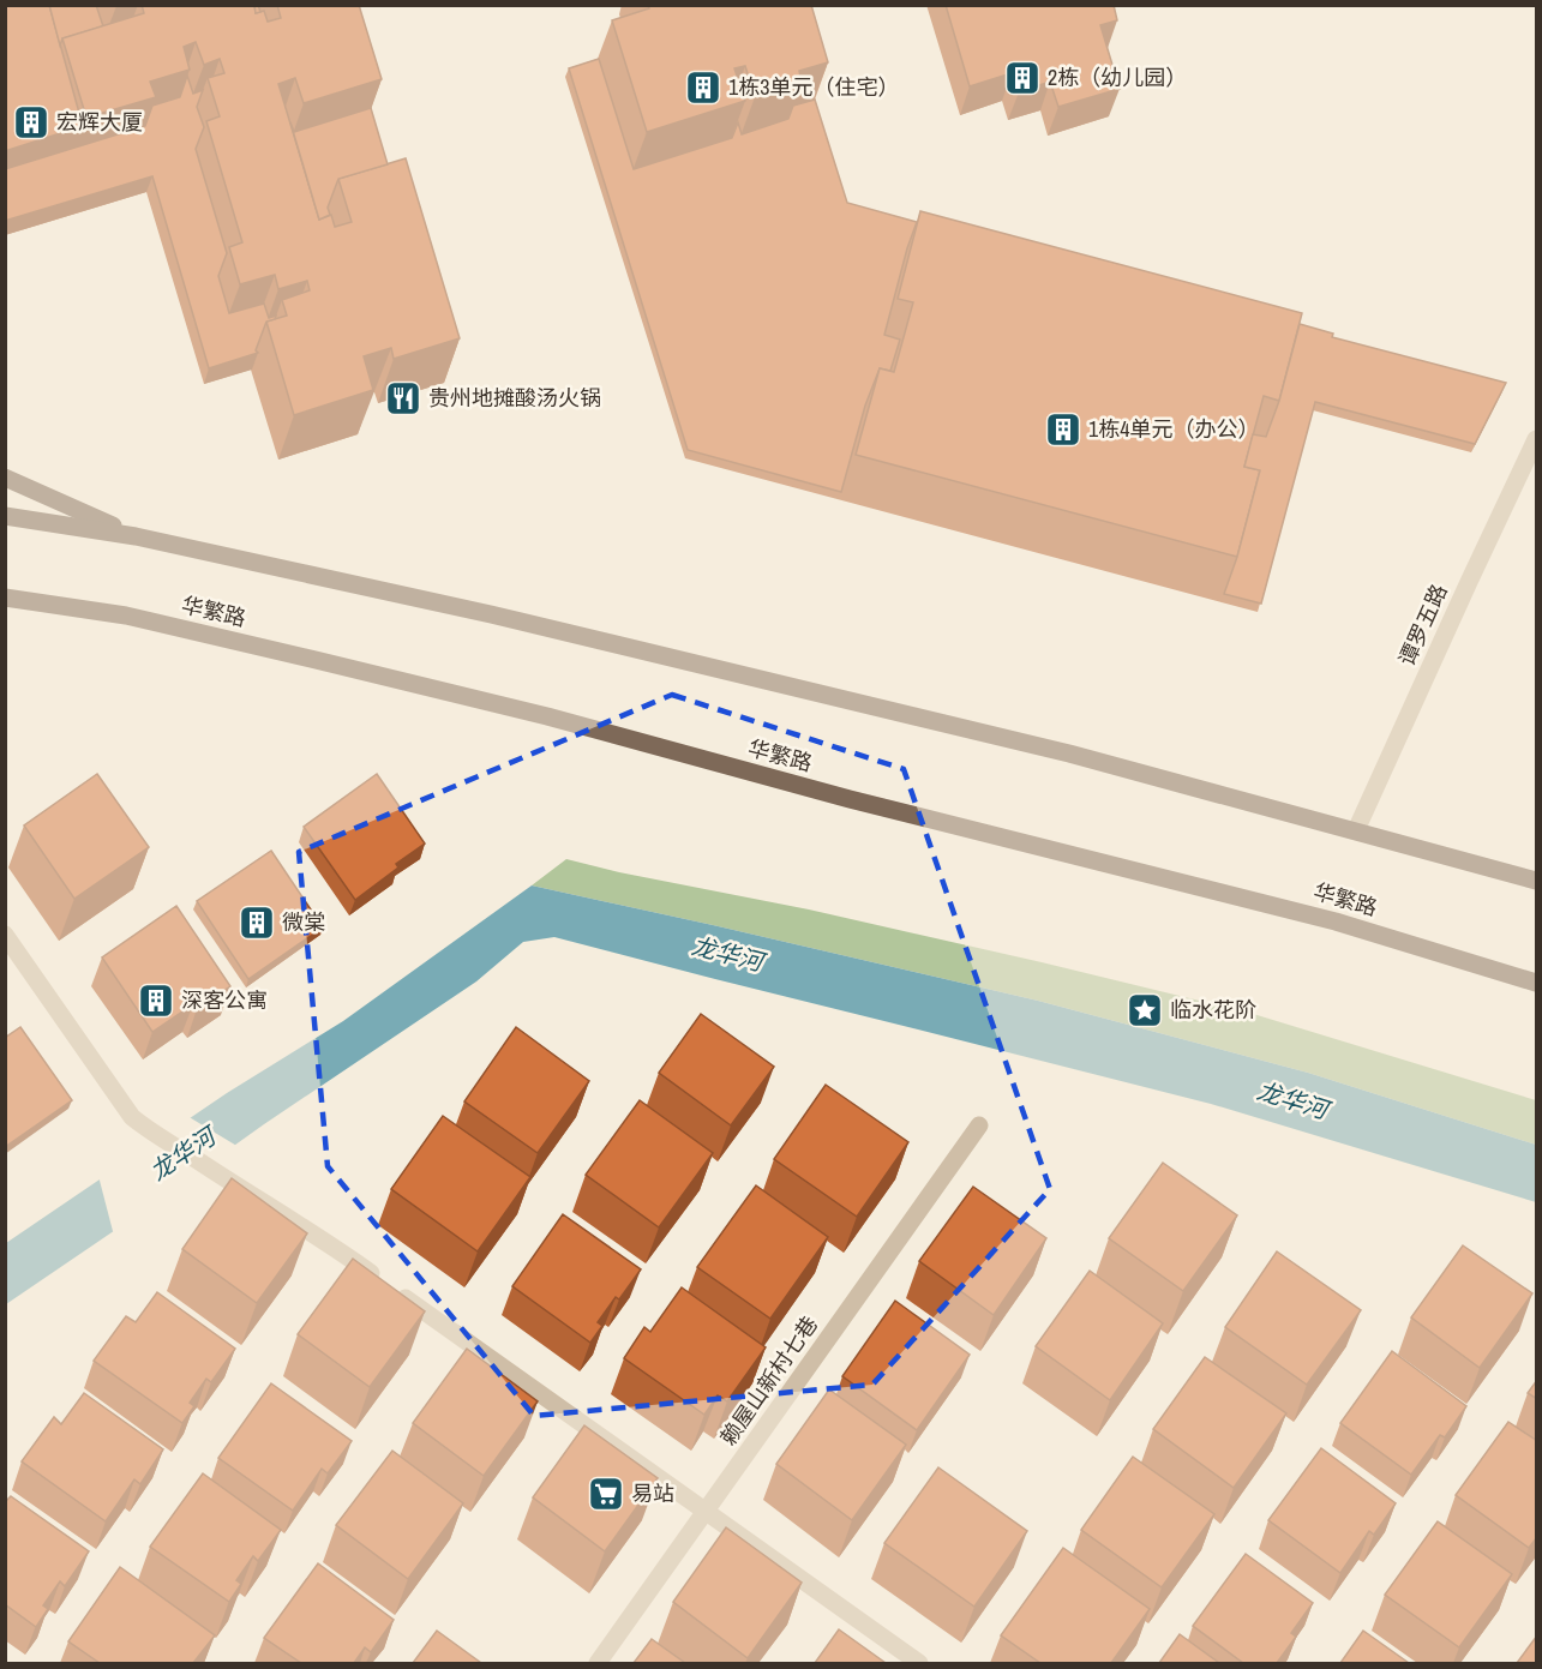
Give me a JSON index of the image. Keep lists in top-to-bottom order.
{
  "streets": {
    "main road": ["华繁路"],
    "street": ["谭罗五路", "赖屋山新村七巷"]
  },
  "water": ["龙华河"],
  "places": {
    "building": [
      "2栋（幼儿园）",
      "1栋3单元（住宅）",
      "宏辉大厦",
      "1栋4单元（办公）",
      "微棠",
      "深客公寓"
    ],
    "restaurant": ["贵州地摊酸汤火锅"],
    "place": ["临水花阶"],
    "supermarket": ["易站"]
  }
}
